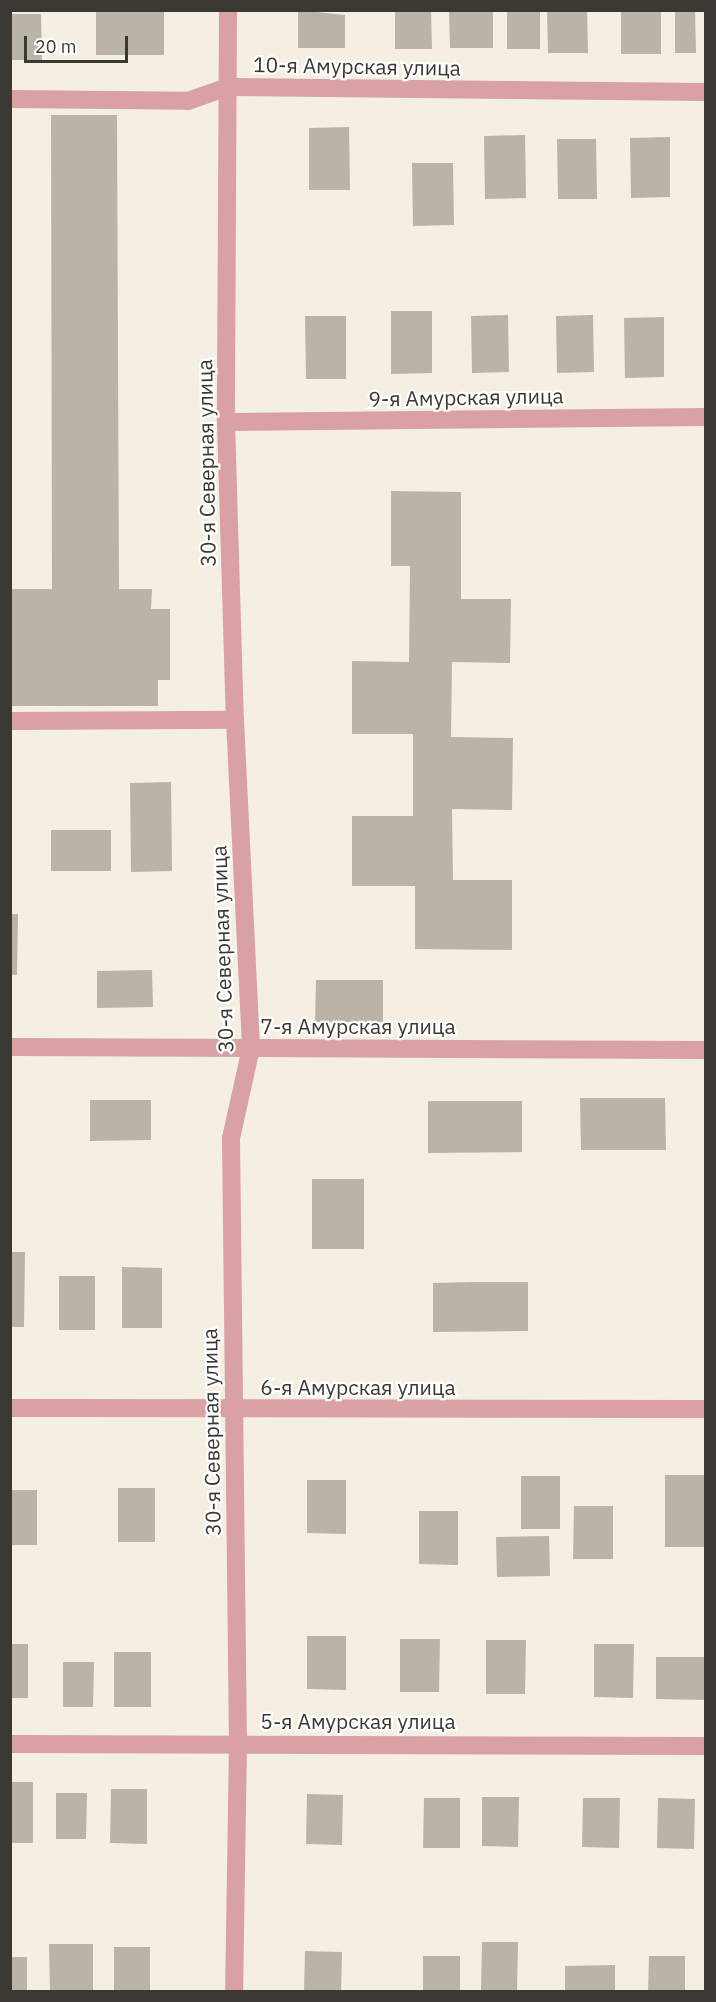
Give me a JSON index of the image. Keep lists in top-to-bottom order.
{
  "streets": {
    "street": [
      "10-я Амурская улица",
      "9-я Амурская улица",
      "30-я Северная улица",
      "7-я Амурская улица",
      "6-я Амурская улица",
      "5-я Амурская улица"
    ]
  },
  "crossings": [
    ["10-я Амурская улица", "30-я Северная улица"],
    ["9-я Амурская улица", "30-я Северная улица"],
    ["30-я Северная улица", "7-я Амурская улица"],
    ["30-я Северная улица", "6-я Амурская улица"],
    ["30-я Северная улица", "5-я Амурская улица"]
  ],
  "scale_bar": "20 m"
}
